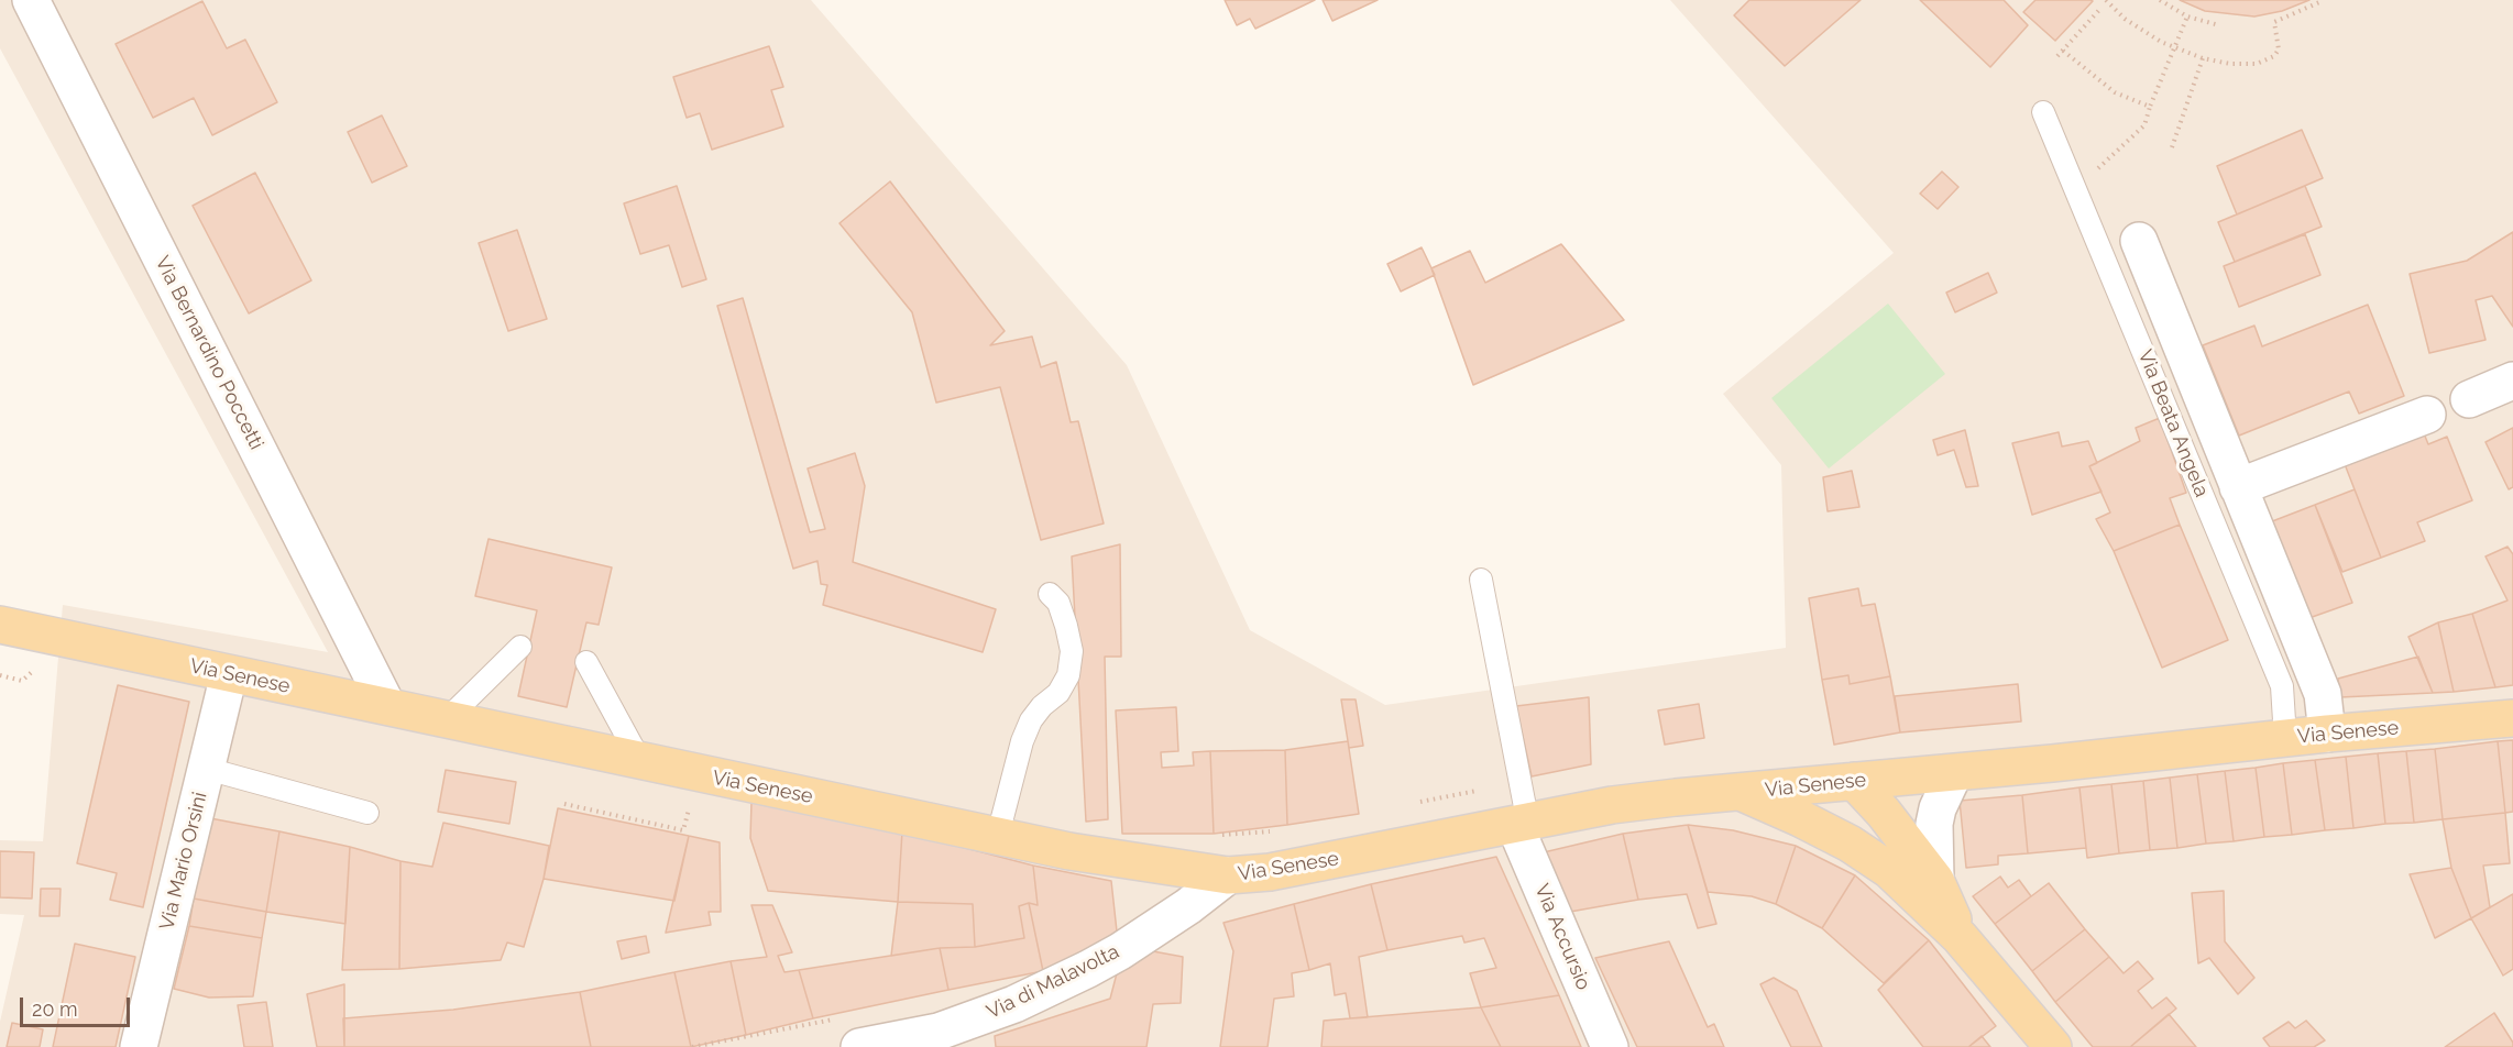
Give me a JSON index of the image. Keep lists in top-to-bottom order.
{
  "streets": {
    "main road": ["Via Senese"],
    "street": [
      "Via Bernardino Poccetti",
      "Via Beata Angela",
      "Via Mario Orsini",
      "Via Accursio",
      "Via di Malavolta"
    ]
  },
  "crossings": [
    ["Via Bernardino Poccetti", "Via Senese"],
    ["Via Beata Angela", "Via Senese"],
    ["Via Senese", "Via Mario Orsini"],
    ["Via Senese", "Via Accursio"],
    ["Via Senese", "Via di Malavolta"]
  ],
  "scale_bar": "20 m"
}
